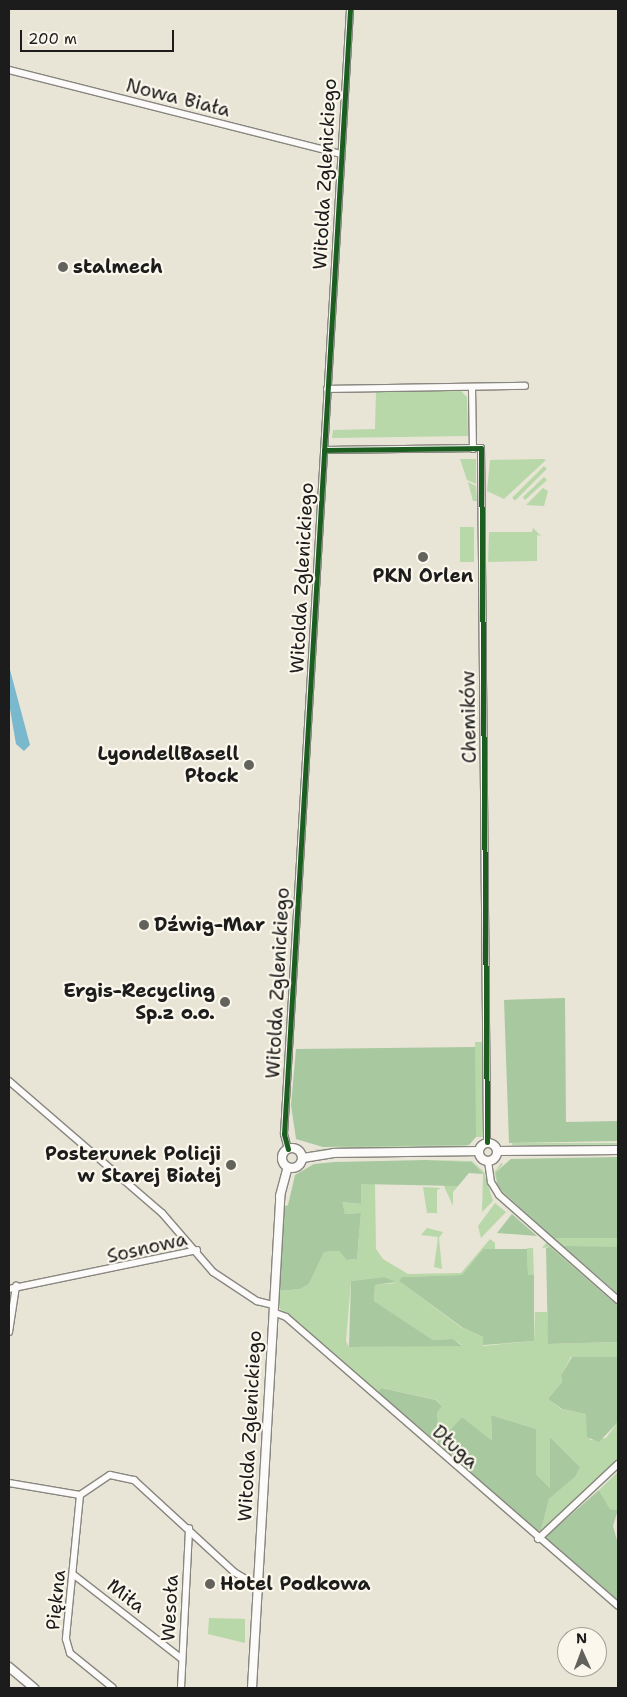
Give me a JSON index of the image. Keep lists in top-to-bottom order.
{
  "streets": {
    "main road": ["Witolda Zglenickiego"],
    "street": [
      "Nowa Biała",
      "Chemików",
      "Sosnowa",
      "Długa",
      "Miła",
      "Piękna",
      "Wesoła"
    ]
  },
  "crossings": [
    ["Nowa Biała", "Witolda Zglenickiego"],
    ["Witolda Zglenickiego", "Sosnowa"],
    ["Witolda Zglenickiego", "Długa"],
    ["Sosnowa", "Długa"],
    ["Miła", "Piękna"],
    ["Miła", "Wesoła"]
  ],
  "places": [
    "stalmech",
    "PKN Orlen",
    "LyondellBasell Płock",
    "Dźwig-Mar",
    "Ergis-Recycling Sp.z o.o.",
    "Posterunek Policji w Starej Białej",
    "Hotel Podkowa"
  ],
  "scale_bar": "200 m",
  "north": "top"
}
